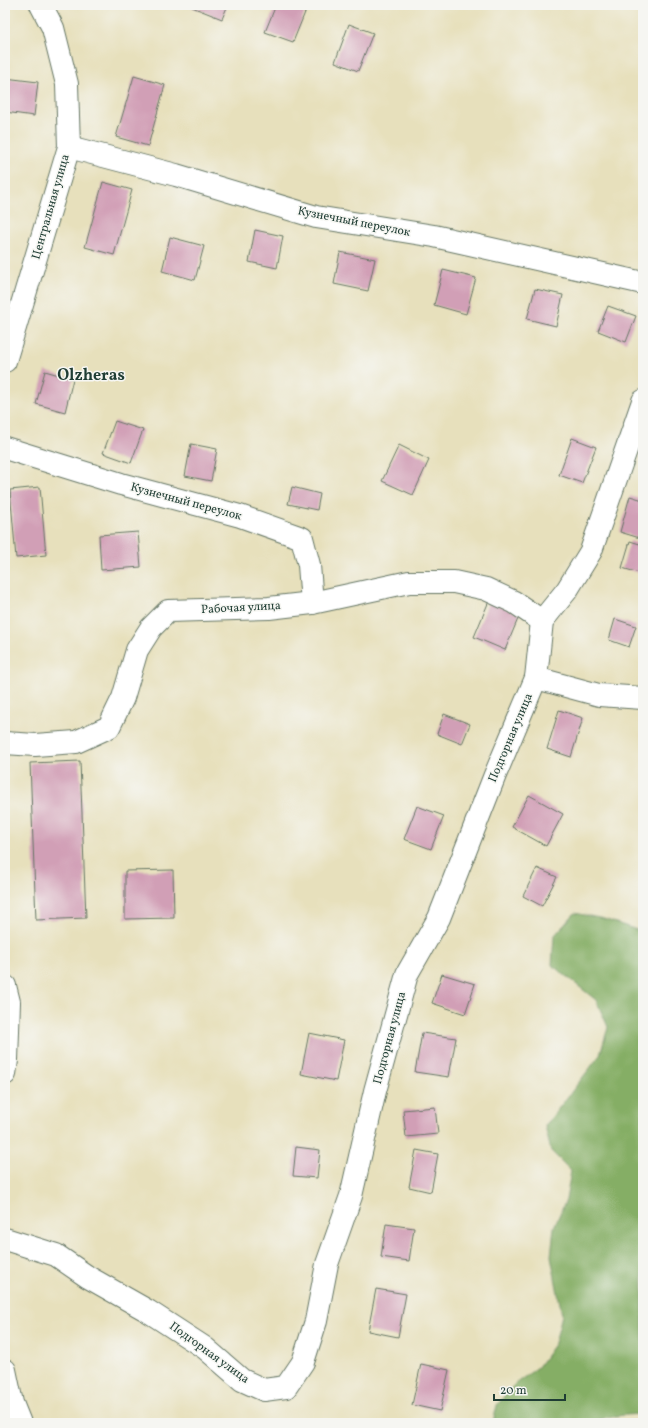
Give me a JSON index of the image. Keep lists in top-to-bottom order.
{
  "streets": {
    "street": [
      "Центральная улица",
      "Кузнечный переулок",
      "Рабочая улица",
      "Подгорная улица"
    ]
  },
  "crossings": [
    ["Центральная улица", "Кузнечный переулок"],
    ["Кузнечный переулок", "Рабочая улица"],
    ["Рабочая улица", "Подгорная улица"]
  ],
  "districts": ["Olzheras"],
  "scale_bar": "20 m"
}
